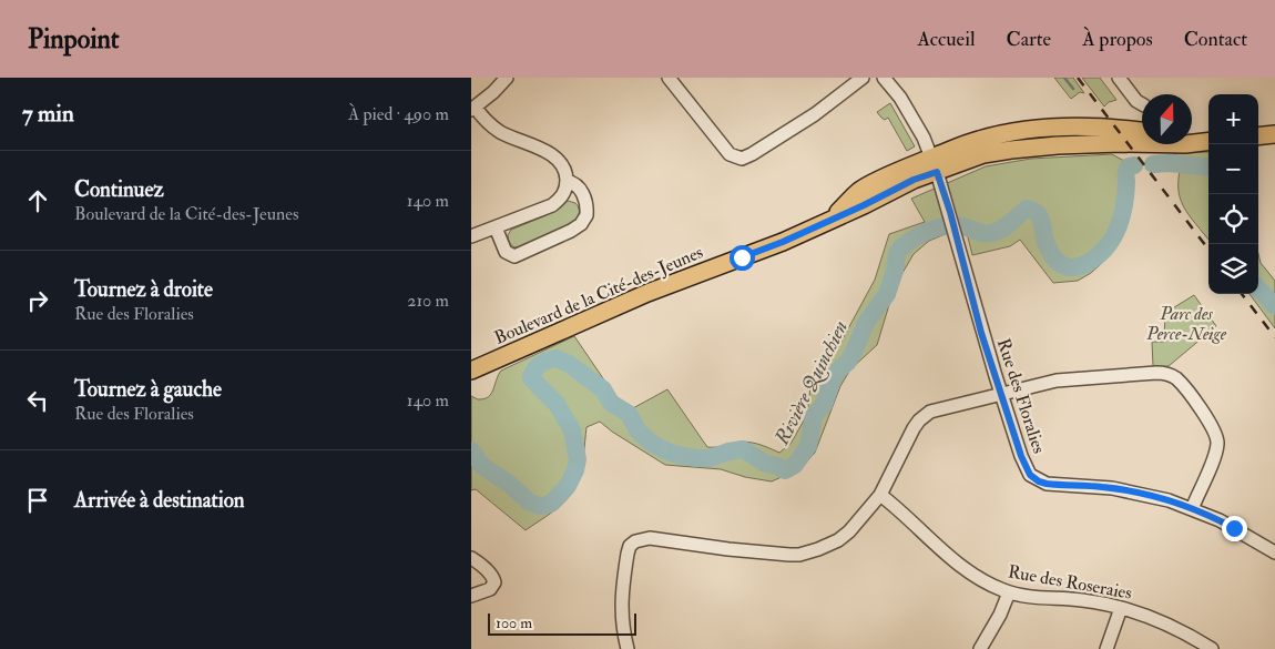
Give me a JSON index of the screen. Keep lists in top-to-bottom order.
{
  "streets": {
    "main road": ["Boulevard de la Cité-des-Jeunes"],
    "street": ["Rue des Floralies", "Rue des Roseraies"]
  },
  "crossings": [
    ["Boulevard de la Cité-des-Jeunes", "Rue des Floralies"]
  ],
  "water": ["Rivière Quinchien"],
  "parks": ["Parc des Perce-Neige"],
  "scale_bar": "100 m",
  "north": "top",
  "page": {
    "header": "Pinpoint",
    "nav": [
      "Accueil",
      "Carte",
      "À propos",
      "Contact"
    ],
    "heading": ["7 min", "À pied · 490 m"],
    "map_buttons": ["+", "−"],
    "list": [
      ["Continuez", "Boulevard de la Cité-des-Jeunes", "140 m"],
      ["Tournez à droite", "Rue des Floralies", "210 m"],
      ["Tournez à gauche", "Rue des Floralies", "140 m"],
      "Arrivée à destination"
    ],
    "scale": "100 m"
  }
}
